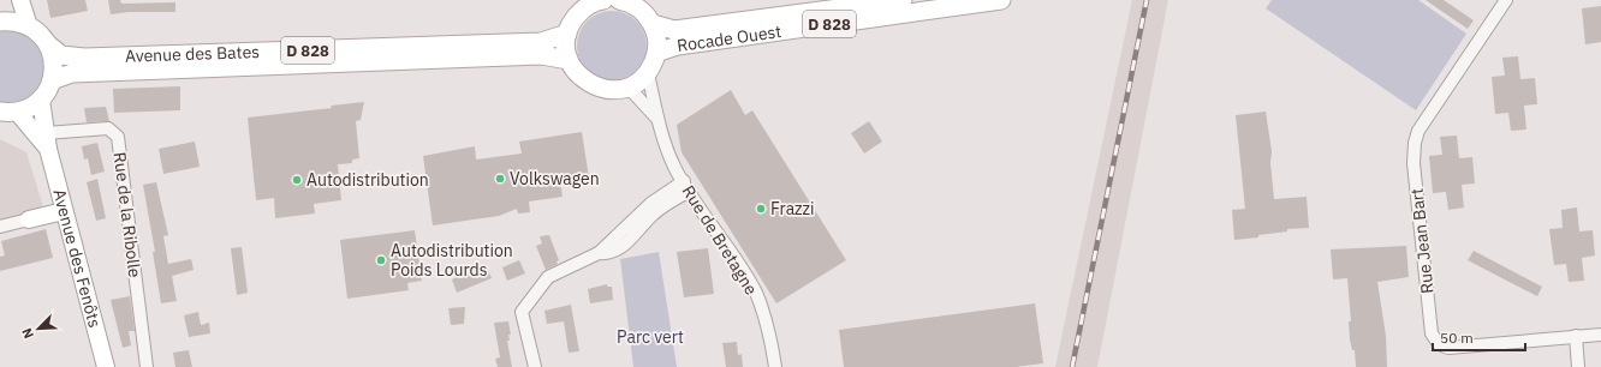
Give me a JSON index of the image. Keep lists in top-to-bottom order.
{
  "streets": {
    "main road": [
      "D 828",
      "Rocade Ouest",
      "Avenue des Bates",
      "Avenue des Fenôts"
    ],
    "street": ["Rue de la Ribolle", "Rue de Bretagne", "Rue Jean Bart"]
  },
  "crossings": [
    ["Rue de la Ribolle", "Avenue des Fenôts"]
  ],
  "parks": ["Parc vert"],
  "places": [
    "Volkswagen",
    "Autodistribution",
    "Frazzi",
    "Autodistribution Poids Lourds"
  ],
  "scale_bar": "50 m",
  "north": "bottom left"
}
